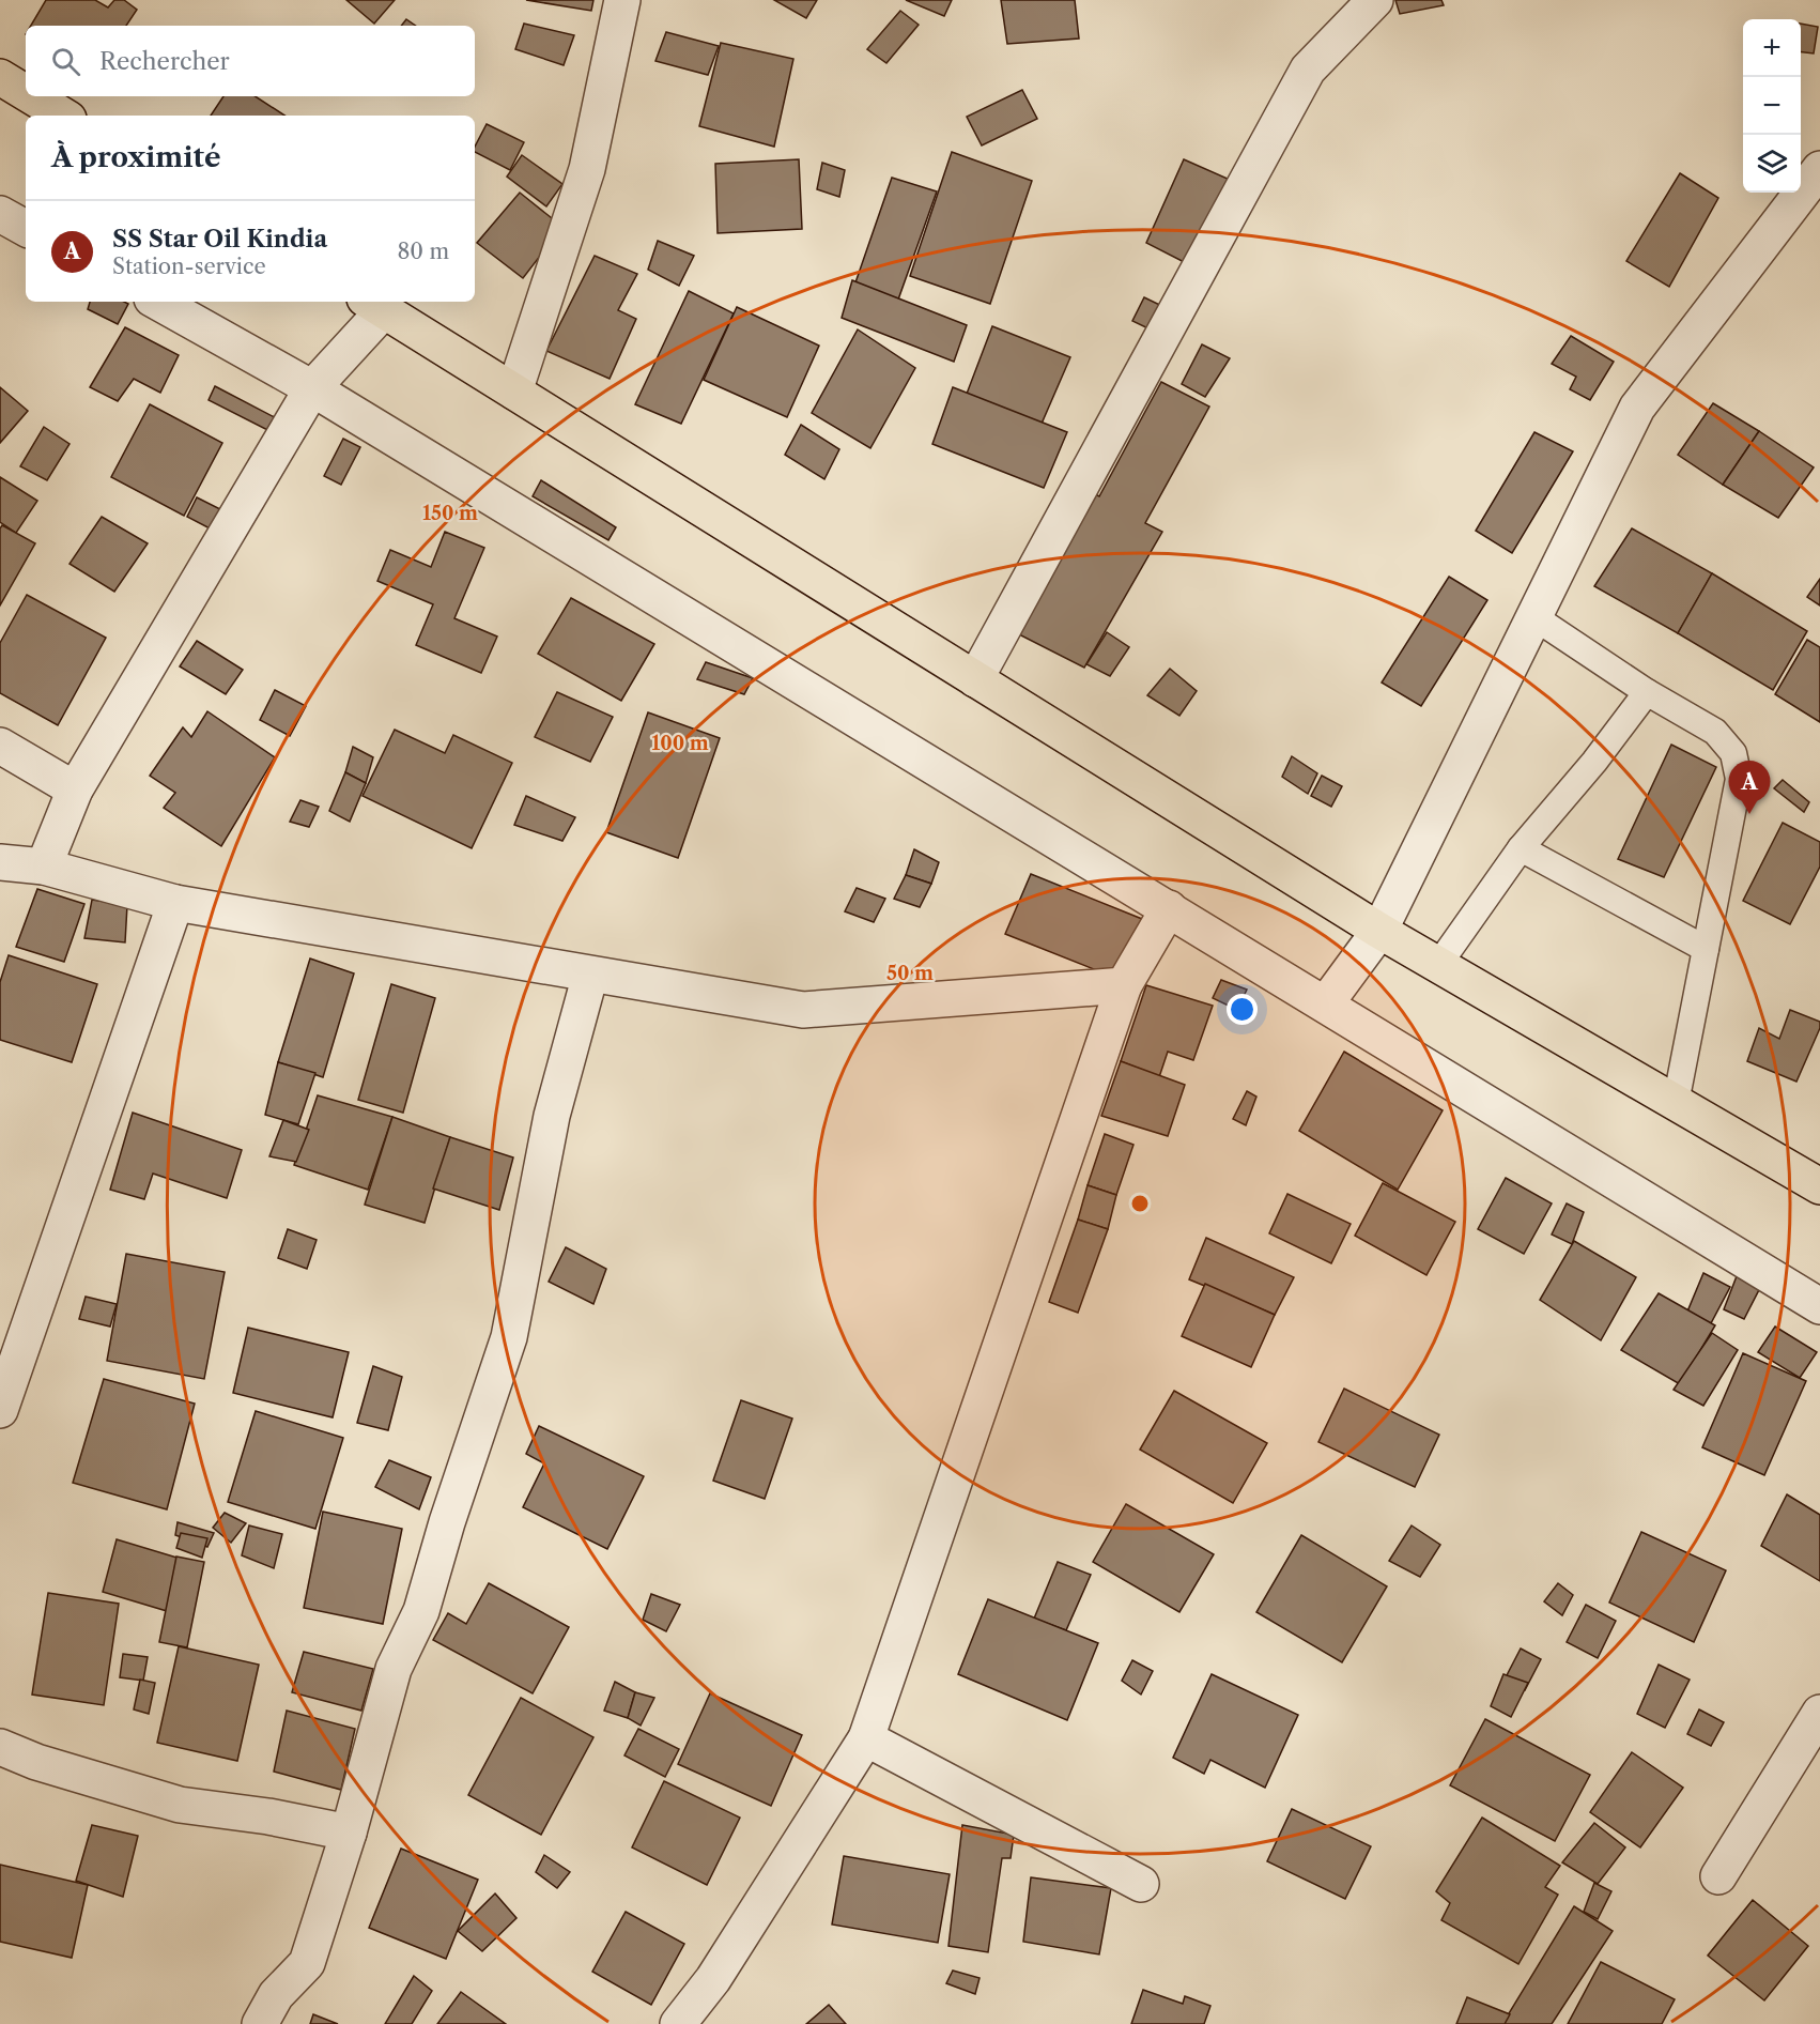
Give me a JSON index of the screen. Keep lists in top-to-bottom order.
{
  "page": {
    "map_buttons": ["+", "−"],
    "search": "Rechercher",
    "heading": "À proximité",
    "list": [
      {
        "mark": "A",
        "name": "SS Star Oil Kindia",
        "note": "Station-service",
        "value": "80 m"
      }
    ],
    "pins": "A"
  },
  "rings": ["150 m", "100 m", "50 m"]
}
